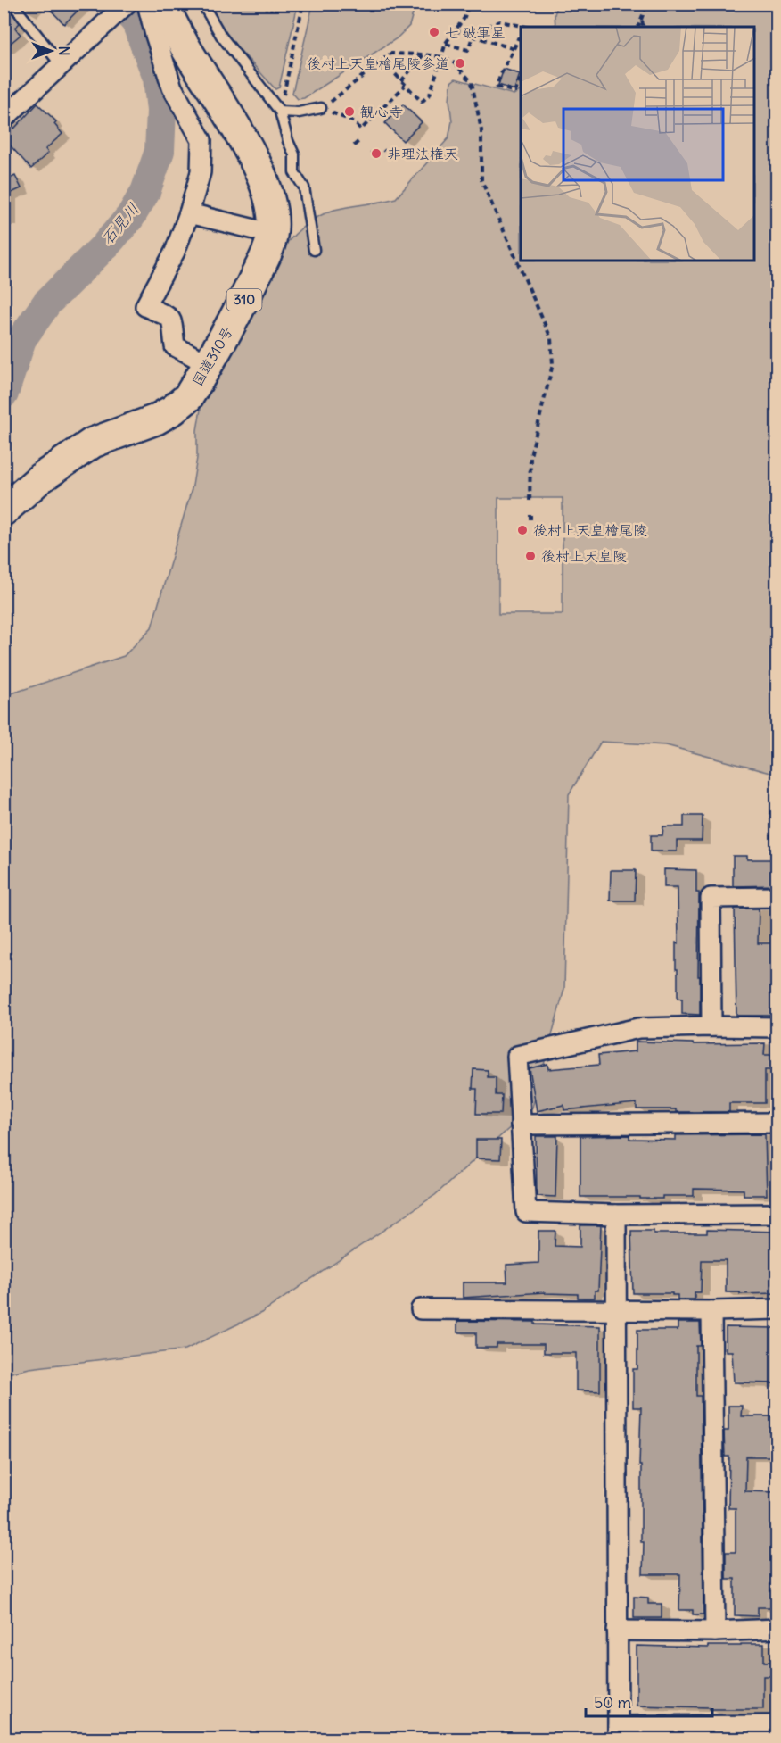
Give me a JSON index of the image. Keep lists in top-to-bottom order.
{
  "streets": {
    "highway": ["310", "国道310号"]
  },
  "water": ["石見川"],
  "places": [
    "七 破軍星",
    "後村上天皇檜尾陵参道",
    "観心寺",
    "非理法権天",
    "後村上天皇檜尾陵",
    "後村上天皇陵"
  ],
  "scale_bar": "50 m",
  "north": "right"
}
